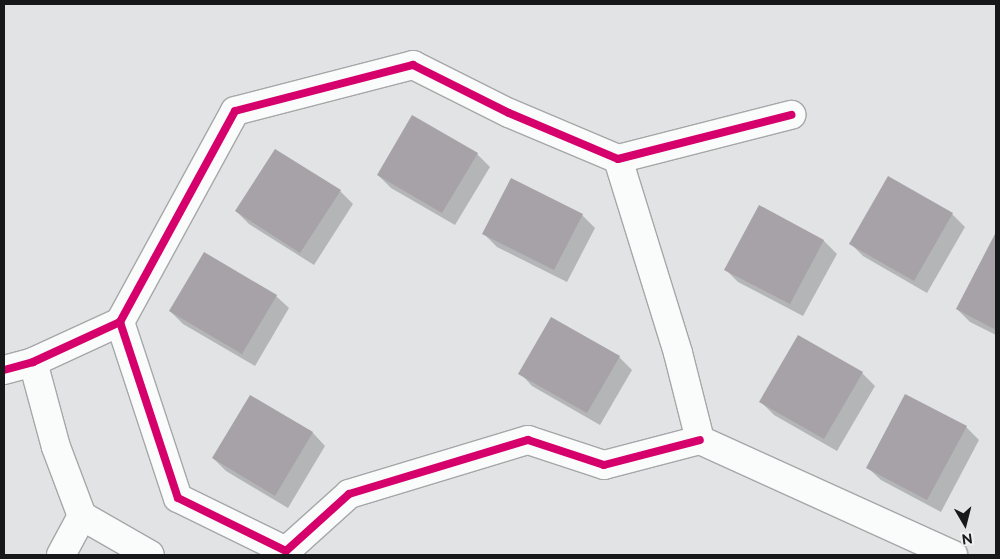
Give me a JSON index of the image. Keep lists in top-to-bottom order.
{
  "north": "bottom"
}
